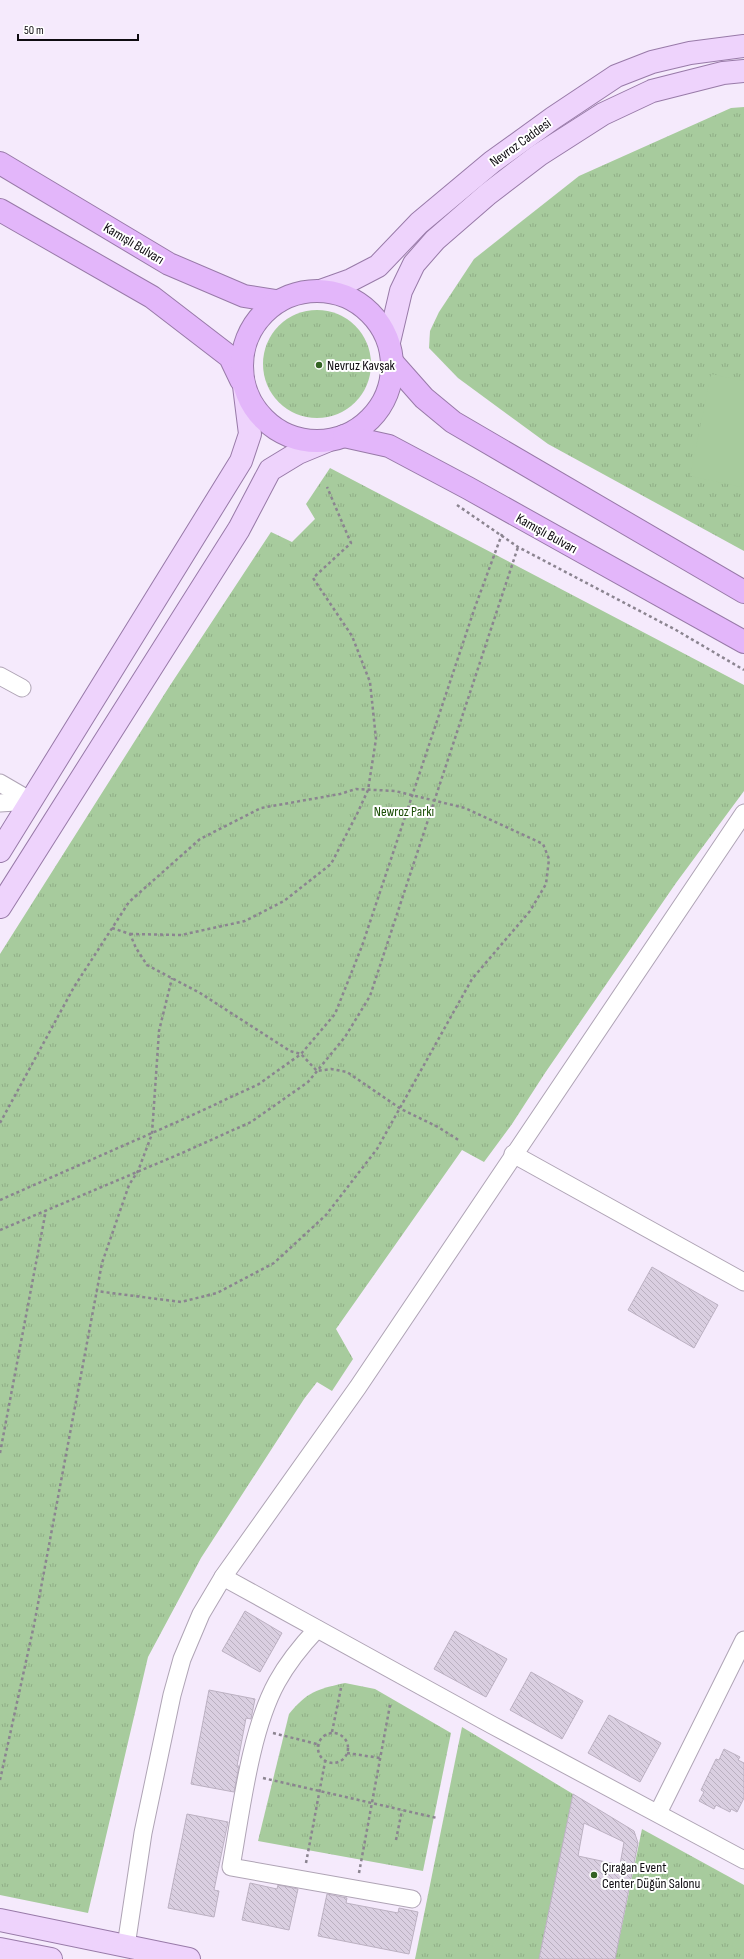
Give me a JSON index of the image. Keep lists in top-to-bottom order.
{
  "streets": {
    "highway": ["Kamışlı Bulvarı"],
    "main road": ["Nevroz Caddesi"]
  },
  "parks": ["Newroz Parkı"],
  "places": ["Nevruz Kavşak", "Çırağan Event Center Düğün Salonu"],
  "scale_bar": "50 m"
}
